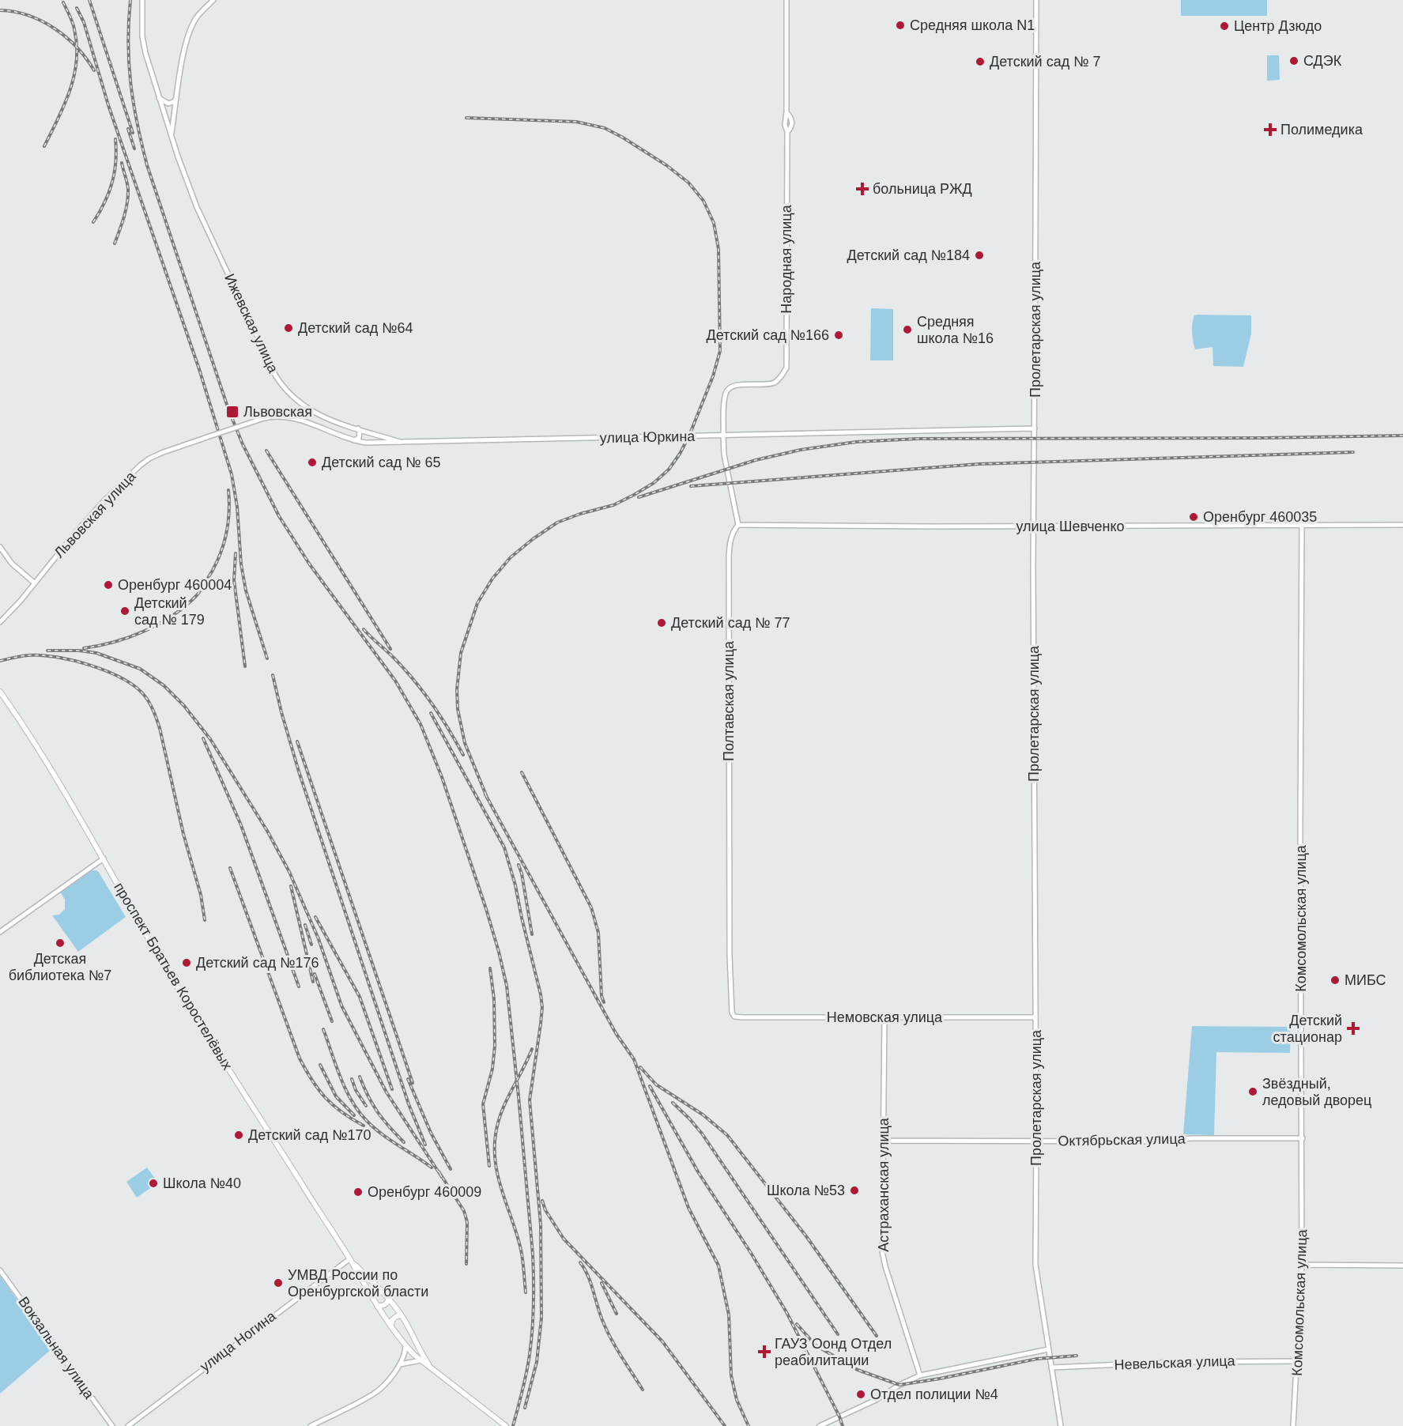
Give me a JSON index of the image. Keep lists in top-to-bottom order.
{
  "streets": {
    "main road": [
      "Народная улица",
      "Ижевская улица",
      "Пролетарская улица",
      "улица Юркина",
      "Львовская улица",
      "улица Шевченко",
      "Полтавская улица",
      "Комсомольская улица",
      "проспект Братьев Коростелёвых",
      "Немовская улица",
      "Октябрьская улица",
      "Астраханская улица",
      "улица Ногина",
      "Вокзальная улица",
      "Невельская улица"
    ]
  },
  "crossings": [
    ["Народная улица", "улица Юркина"],
    ["Ижевская улица", "улица Юркина"],
    ["Пролетарская улица", "улица Юркина"],
    ["Пролетарская улица", "улица Шевченко"],
    ["Пролетарская улица", "Немовская улица"],
    ["Пролетарская улица", "Октябрьская улица"],
    ["Пролетарская улица", "Невельская улица"],
    ["улица Юркина", "Львовская улица"],
    ["улица Шевченко", "Полтавская улица"],
    ["улица Шевченко", "Комсомольская улица"],
    ["Полтавская улица", "Немовская улица"],
    ["Комсомольская улица", "Октябрьская улица"],
    ["Комсомольская улица", "Невельская улица"],
    ["проспект Братьев Коростелёвых", "улица Ногина"],
    ["Немовская улица", "Астраханская улица"],
    ["Октябрьская улица", "Астраханская улица"]
  ],
  "places": {
    "other": [
      "Средняя школа N1",
      "Центр Дзюдо",
      "СДЭК",
      "Детский сад № 7",
      "Детский сад №184",
      "Детский сад №64",
      "Средняя школа №16",
      "Детский сад №166",
      "Детский сад № 65",
      "Оренбург 460035",
      "Оренбург 460004",
      "Детский сад № 179",
      "Детский сад № 77",
      "Детская библиотека №7",
      "Детский сад №176",
      "МИБС",
      "Звёздный, ледовый дворец",
      "Детский сад №170",
      "Школа №40",
      "Школа №53",
      "Оренбург 460009",
      "УМВД России по Оренбургской бласти",
      "Отдел полиции №4"
    ],
    "health": [
      "Полимедика",
      "больница РЖД",
      "Детский стационар",
      "ГАУЗ Оонд Отдел реабилитации"
    ],
    "transit": ["Львовская"]
  }
}
